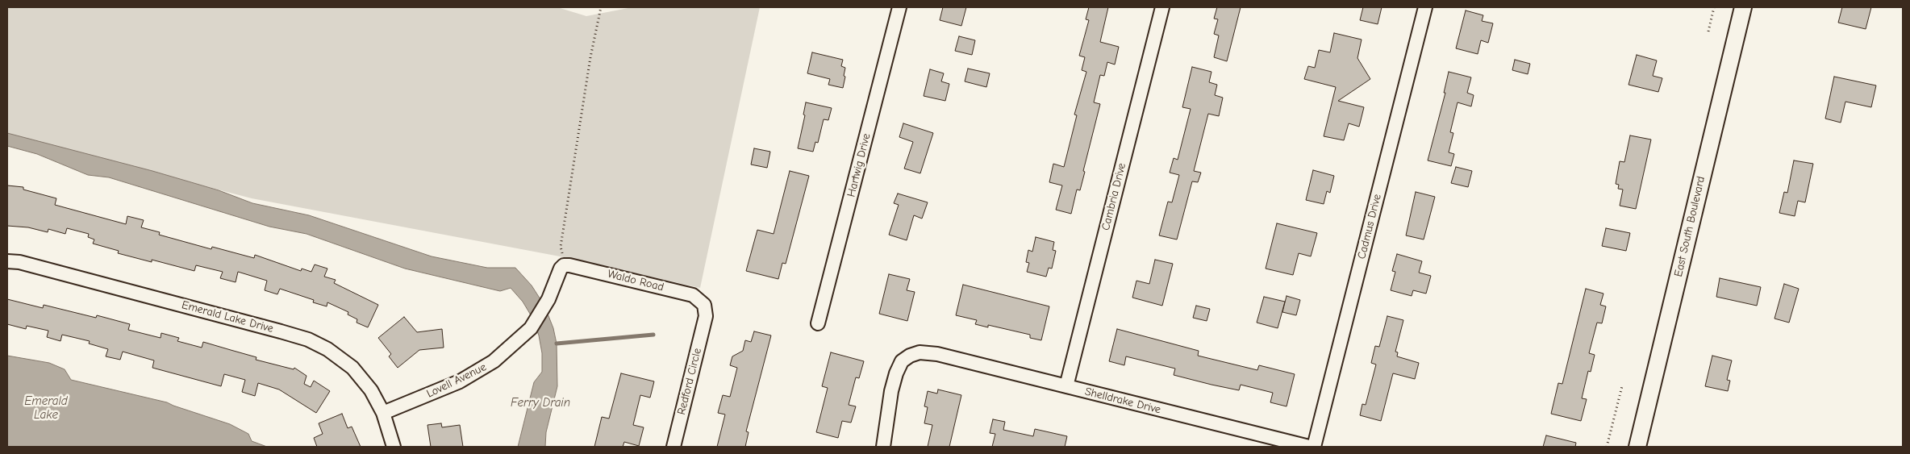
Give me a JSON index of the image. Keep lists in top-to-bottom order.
{
  "streets": {
    "street": [
      "Hartwig Drive",
      "Cambria Drive",
      "Cadmus Drive",
      "East South Boulevard",
      "Waldo Road",
      "Emerald Lake Drive",
      "Lovell Avenue",
      "Redford Circle",
      "Shelldrake Drive"
    ]
  },
  "crossings": [
    ["Cambria Drive", "Shelldrake Drive"],
    ["Waldo Road", "Lovell Avenue"],
    ["Waldo Road", "Redford Circle"],
    ["Emerald Lake Drive", "Lovell Avenue"]
  ],
  "water": ["Emerald Lake", "Ferry Drain"]
}
